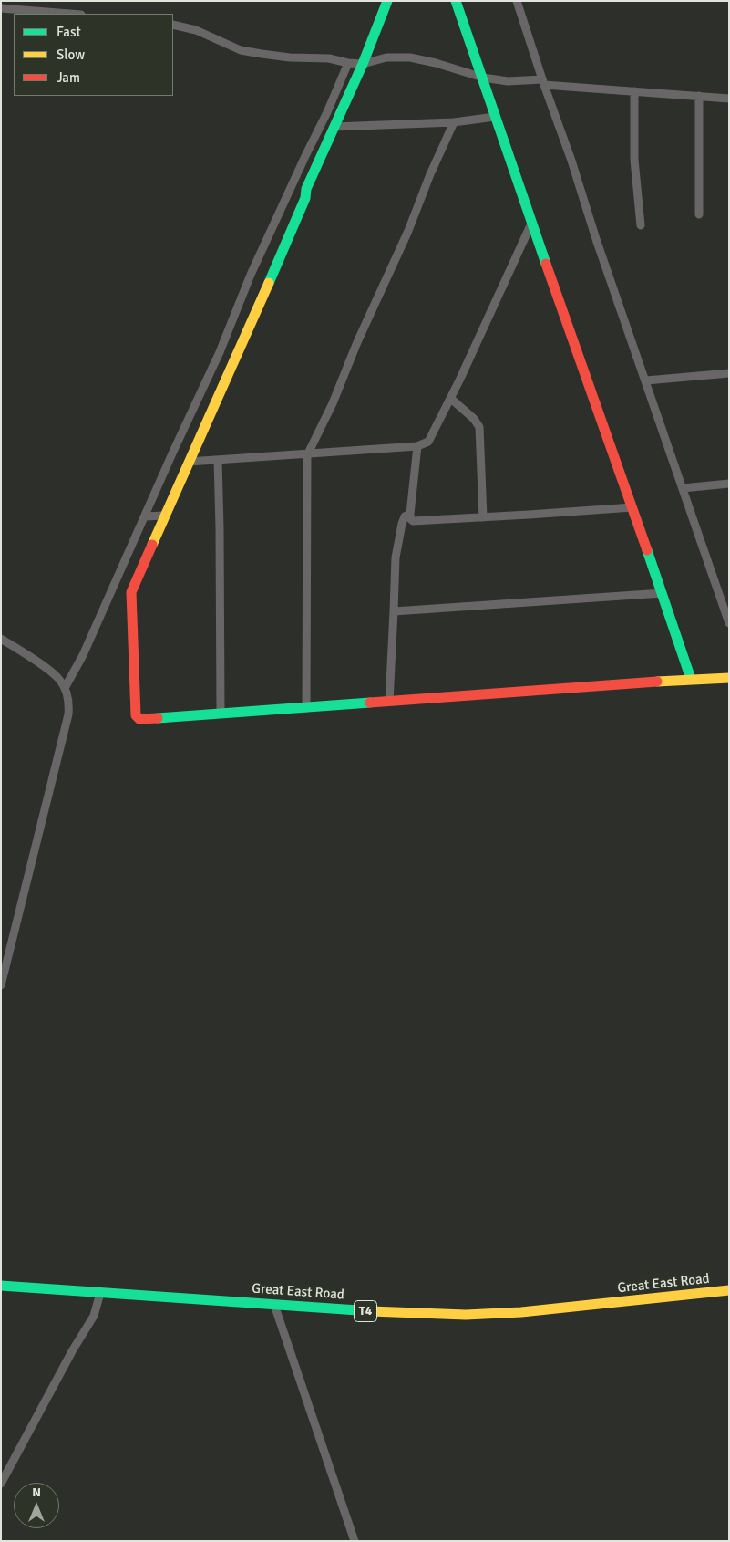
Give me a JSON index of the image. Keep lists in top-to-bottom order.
{
  "streets": {
    "main road": ["Great East Road", "T4"]
  },
  "legend": ["Fast", "Slow", "Jam"],
  "north": "top"
}
